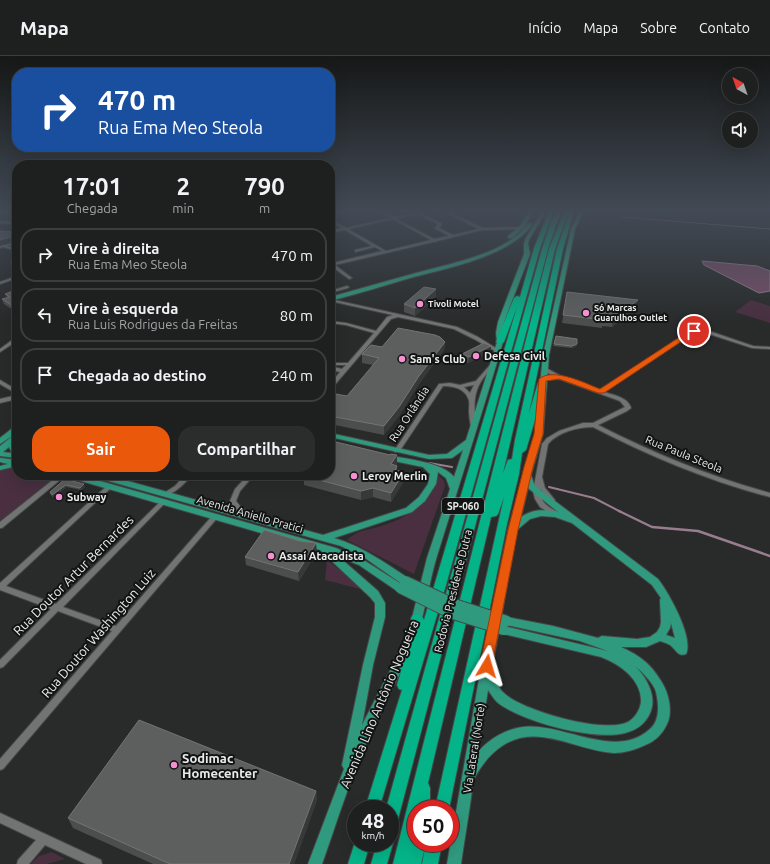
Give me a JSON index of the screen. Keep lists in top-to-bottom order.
{
  "streets": {
    "highway": ["SP-060", "Rodovia Presidente Dutra"],
    "main road": ["Avenida Aniello Pratici", "Avenida Lino Antônio Nogueira", "Via Lateral (Norte)"],
    "street": [
      "Rua Orlândia",
      "Rua Paula Steola",
      "Rua Doutor Artur Bernardes",
      "Rua Doutor Washington Luiz"
    ]
  },
  "crossings": [
    ["SP-060", "Rodovia Presidente Dutra"],
    ["Avenida Aniello Pratici", "Rua Doutor Artur Bernardes"],
    ["Avenida Aniello Pratici", "Rua Doutor Washington Luiz"]
  ],
  "places": [
    "Tivoli Motel",
    "Só Marcas Guarulhos Outlet",
    "Defesa Civil",
    "Sam's Club",
    "Leroy Merlin",
    "Subway",
    "Assaí Atacadista",
    "Sodimac Homecenter"
  ],
  "north": "top left",
  "page": {
    "header": "Mapa",
    "nav": [
      "Início",
      "Mapa",
      "Sobre",
      "Contato"
    ],
    "turn": ["470 m", "Rua Ema Meo Steola"],
    "eta": [
      "17:01",
      "Chegada",
      "2",
      "min",
      "790",
      "m"
    ],
    "list": [
      {
        "name": "Vire à direita",
        "note": "Rua Ema Meo Steola",
        "value": "470 m"
      },
      {
        "name": "Vire à esquerda",
        "note": "Rua Luis Rodrigues da Freitas",
        "value": "80 m"
      },
      {
        "name": "Chegada ao destino",
        "value": "240 m"
      }
    ],
    "buttons": ["Sair", "Compartilhar"],
    "speed": "48 km/h",
    "limit": "50"
  }
}
